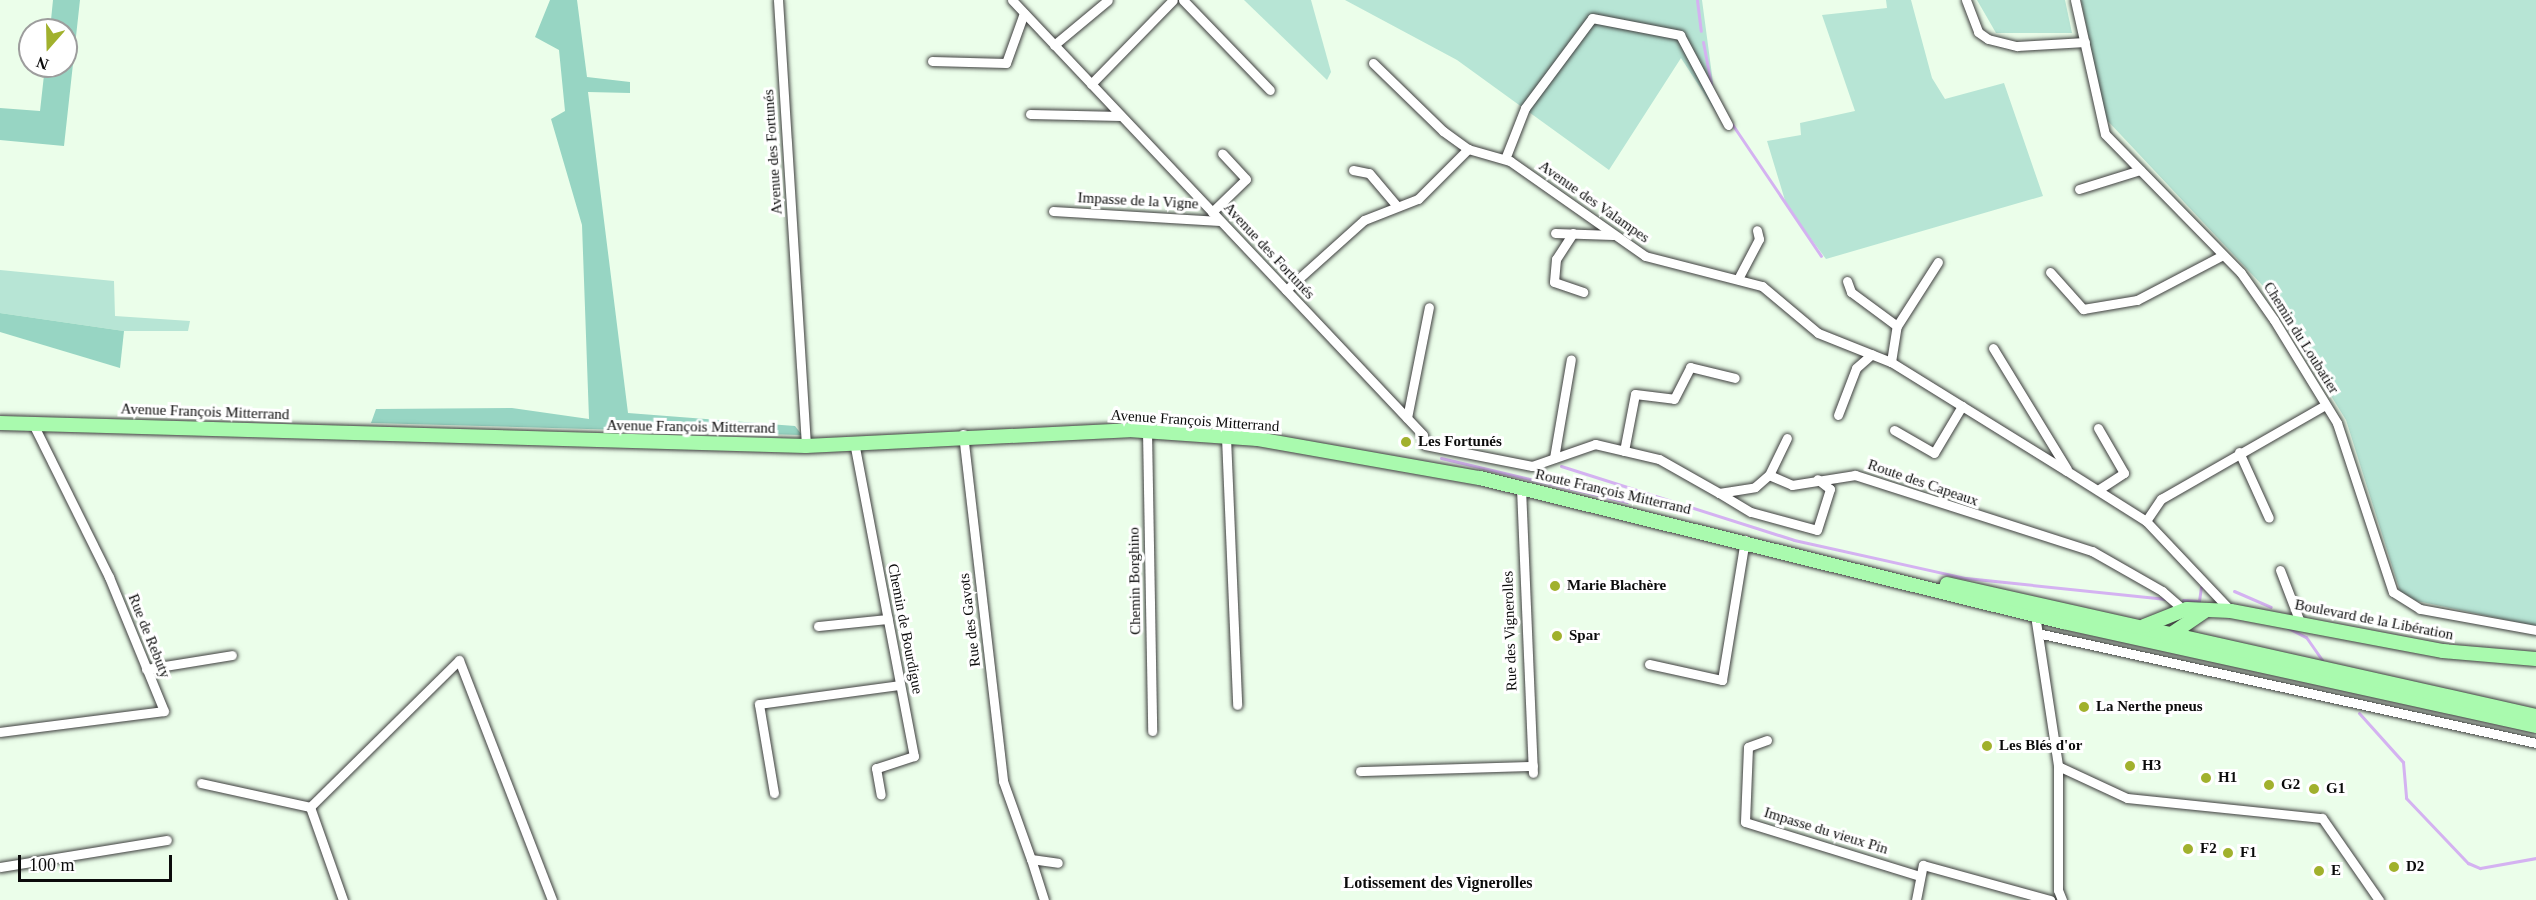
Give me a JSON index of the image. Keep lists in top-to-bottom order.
{
  "streets": {
    "main road": ["Avenue François Mitterrand", "Route François Mitterrand", "Boulevard de la Libération"],
    "street": [
      "Avenue des Fortunés",
      "Impasse de la Vigne",
      "Avenue des Valampes",
      "Chemin du Loubatier",
      "Route des Capeaux",
      "Chemin Borghino",
      "Rue des Gavots",
      "Chemin de Bourdigue",
      "Rue des Vignerolles",
      "Rue de Rebuty",
      "Impasse du vieux Pin"
    ]
  },
  "crossings": [
    ["Avenue des Fortunés", "Impasse de la Vigne"],
    ["Avenue des Fortunés", "Avenue François Mitterrand"],
    ["Avenue des Valampes", "Boulevard de la Libération"],
    ["Avenue François Mitterrand", "Route François Mitterrand"],
    ["Avenue François Mitterrand", "Chemin Borghino"],
    ["Avenue François Mitterrand", "Rue des Gavots"],
    ["Avenue François Mitterrand", "Chemin de Bourdigue"],
    ["Avenue François Mitterrand", "Rue de Rebuty"],
    ["Route des Capeaux", "Boulevard de la Libération"],
    ["Route François Mitterrand", "Rue des Vignerolles"]
  ],
  "districts": ["Lotissement des Vignerolles"],
  "places": [
    "Les Fortunés",
    "Marie Blachère",
    "Spar",
    "La Nerthe pneus",
    "Les Blés d'or",
    "H3",
    "H1",
    "G2",
    "G1",
    "F2",
    "F1",
    "D2",
    "E"
  ],
  "scale_bar": "100 m",
  "north": "bottom"
}
